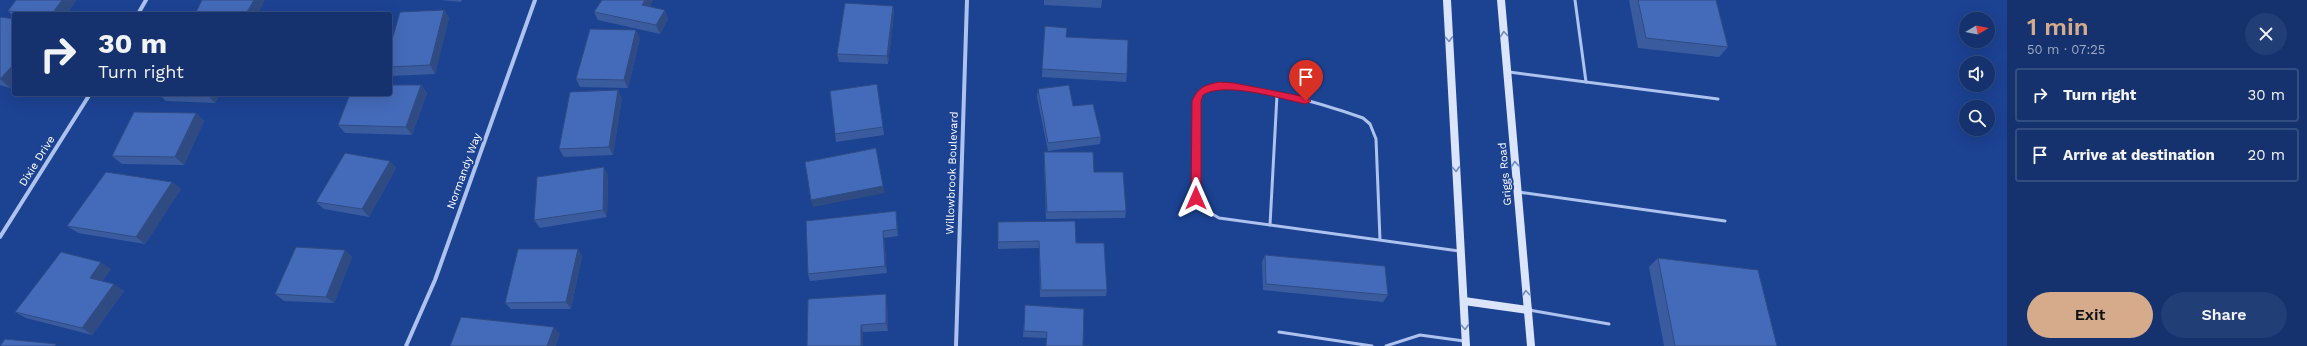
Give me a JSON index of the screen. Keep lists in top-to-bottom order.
{
  "streets": {
    "main road": ["Griggs Road"],
    "street": ["Dixie Drive", "Normandy Way", "Willowbrook Boulevard"]
  },
  "north": "right",
  "page": {
    "heading": ["1 min", "50 m · 07:25"],
    "turn": ["30 m", "Turn right"],
    "list": [
      {
        "name": "Turn right",
        "value": "30 m"
      },
      {
        "name": "Arrive at destination",
        "value": "20 m"
      }
    ],
    "buttons": ["Exit", "Share"]
  }
}
